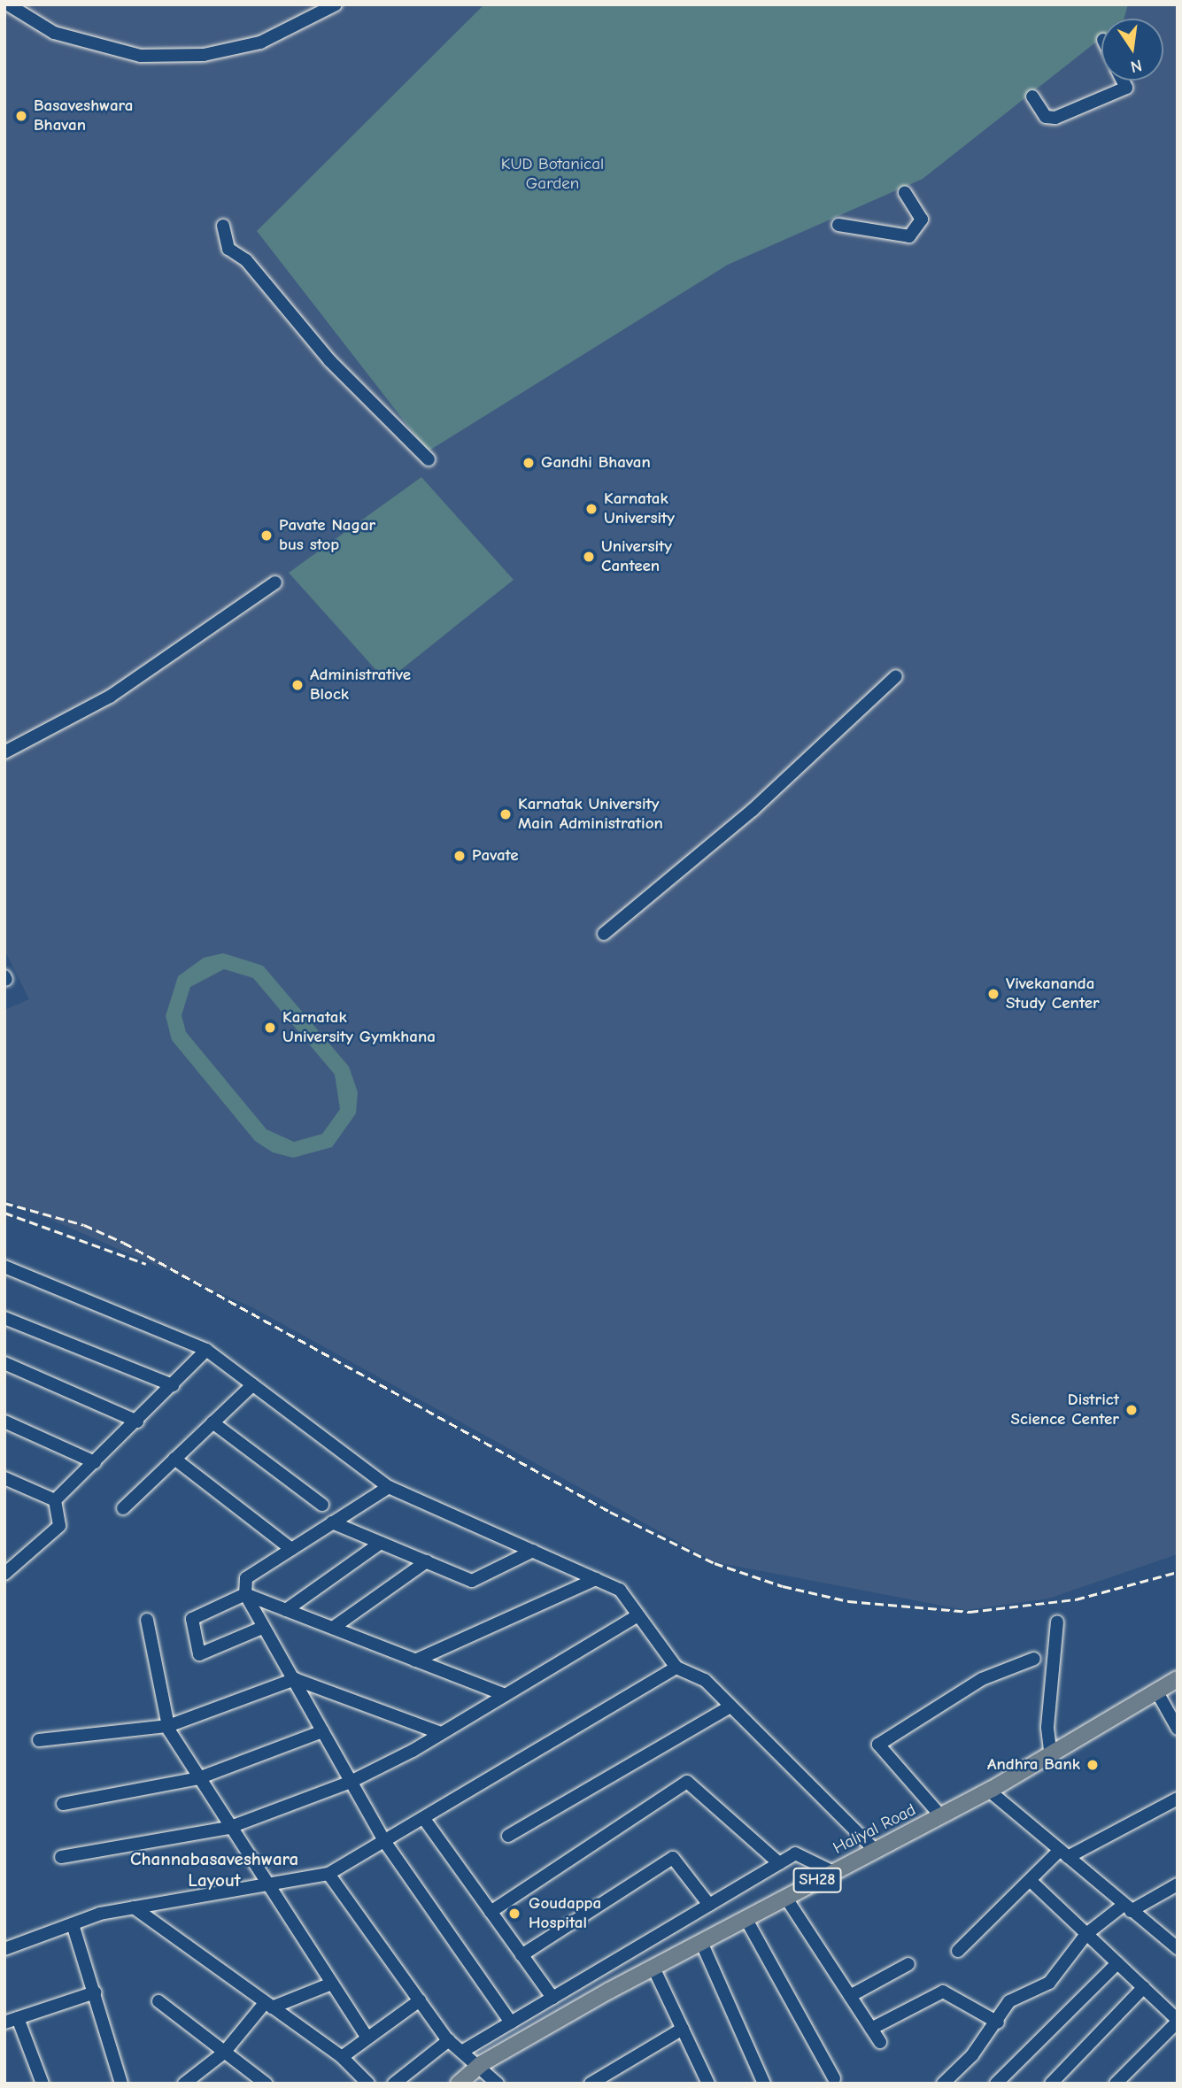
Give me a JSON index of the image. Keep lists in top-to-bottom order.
{
  "streets": {
    "main road": ["Haliyal Road", "SH28"]
  },
  "districts": ["Channabasaveshwara Layout"],
  "parks": ["KUD Botanical Garden"],
  "places": [
    "Basaveshwara Bhavan",
    "Gandhi Bhavan",
    "Karnatak University",
    "Pavate Nagar bus stop",
    "University Canteen",
    "Administrative Block",
    "Karnatak University Main Administration",
    "Pavate",
    "Vivekananda Study Center",
    "Karnatak University Gymkhana",
    "District Science Center",
    "Andhra Bank",
    "Goudappa Hospital"
  ],
  "north": "bottom"
}
